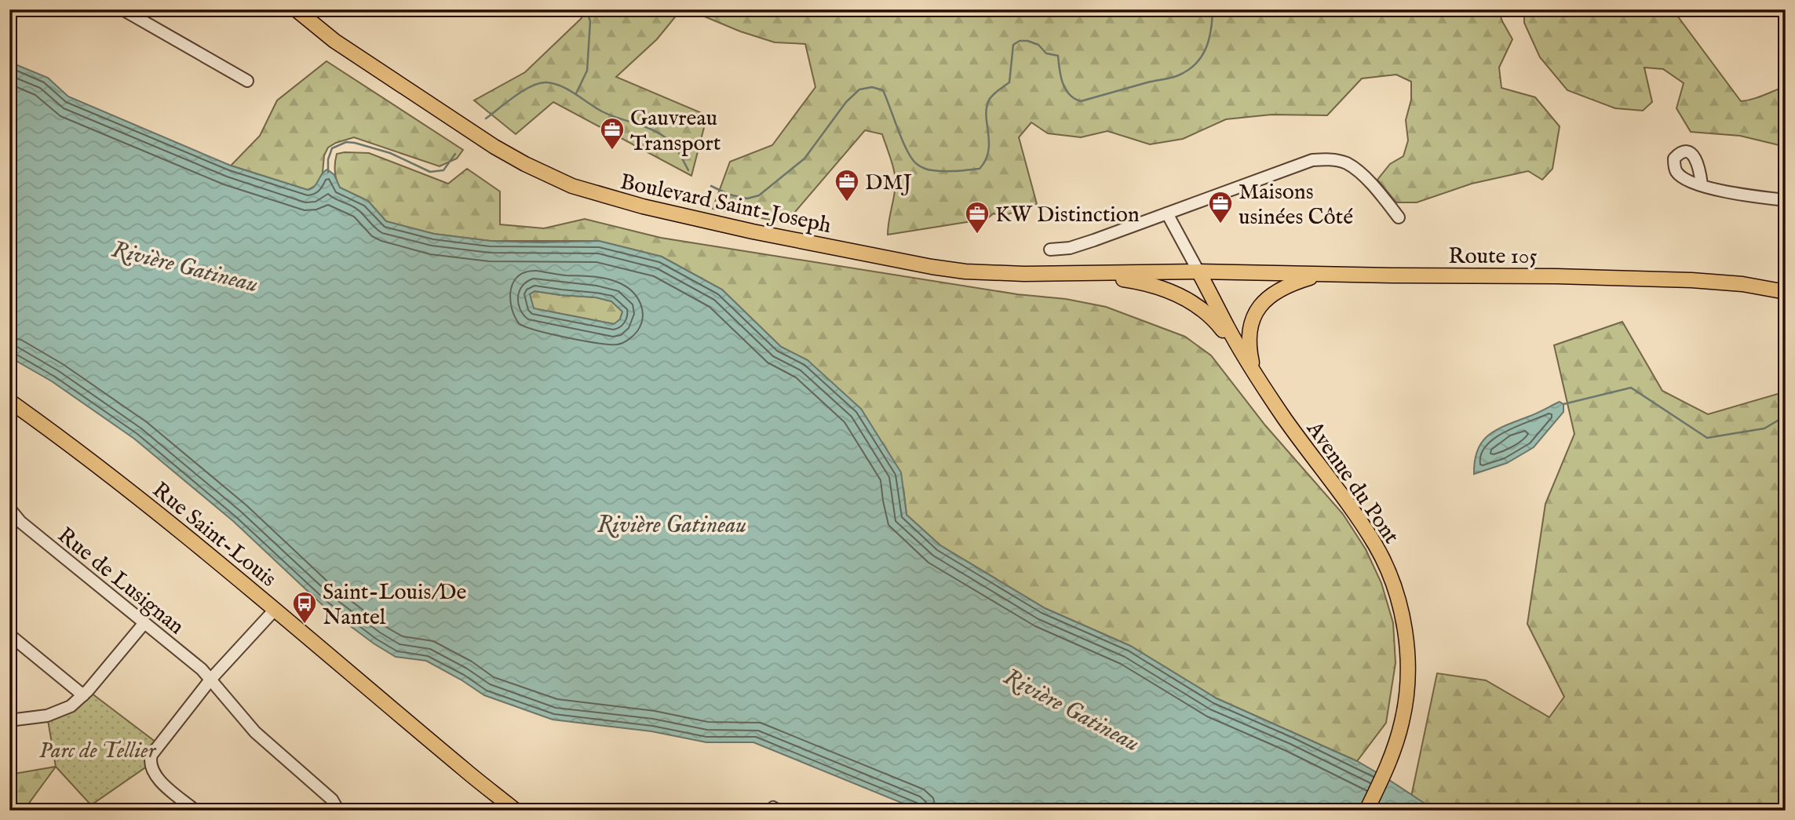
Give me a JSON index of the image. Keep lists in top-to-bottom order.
{
  "streets": {
    "main road": [
      "Boulevard Saint-Joseph",
      "Route 105",
      "Avenue du Pont",
      "Rue Saint-Louis"
    ],
    "street": ["Rue de Lusignan"]
  },
  "crossings": [
    ["Boulevard Saint-Joseph", "Route 105"],
    ["Boulevard Saint-Joseph", "Avenue du Pont"],
    ["Route 105", "Avenue du Pont"]
  ],
  "water": ["Rivière Gatineau"],
  "parks": ["Parc de Tellier"],
  "places": {
    "office": [
      "Gauvreau Transport",
      "DMJ",
      "Maisons usinées Côté",
      "KW Distinction"
    ],
    "bus stop": ["Saint-Louis/De Nantel"]
  }
}
